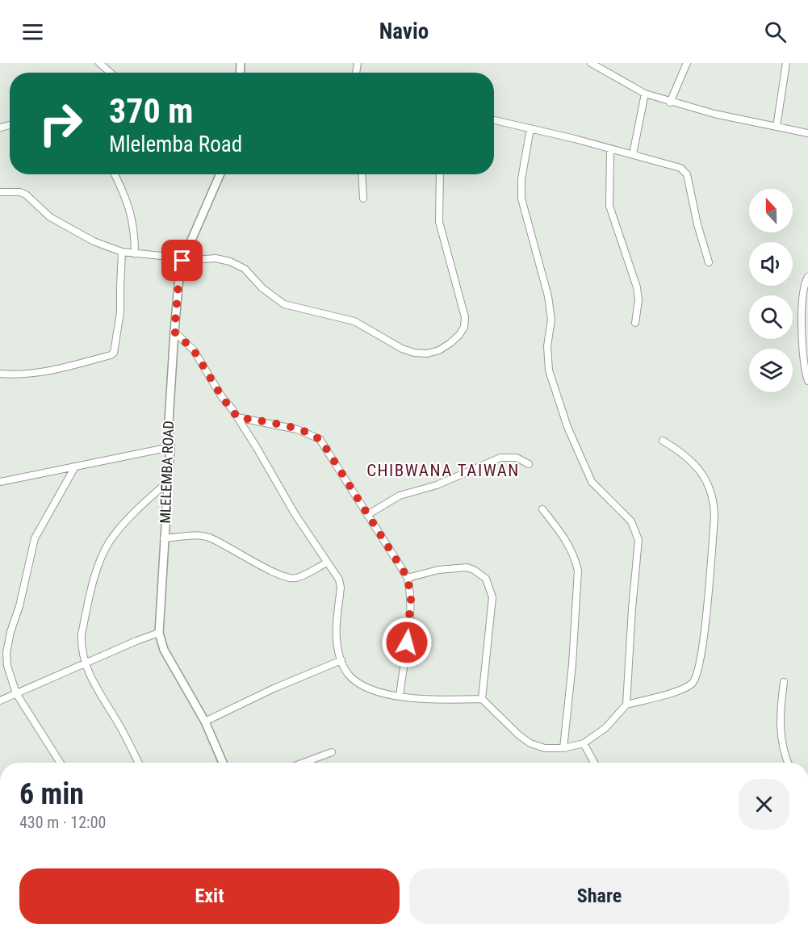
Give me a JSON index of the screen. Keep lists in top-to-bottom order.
{
  "streets": {
    "street": ["MLELEMBA ROAD"]
  },
  "districts": ["CHIBWANA TAIWAN"],
  "north": "top",
  "page": {
    "header": "Navio",
    "turn": ["370 m", "Mlelemba Road"],
    "heading": ["6 min", "430 m · 12:00"],
    "buttons": ["Exit", "Share"]
  }
}
